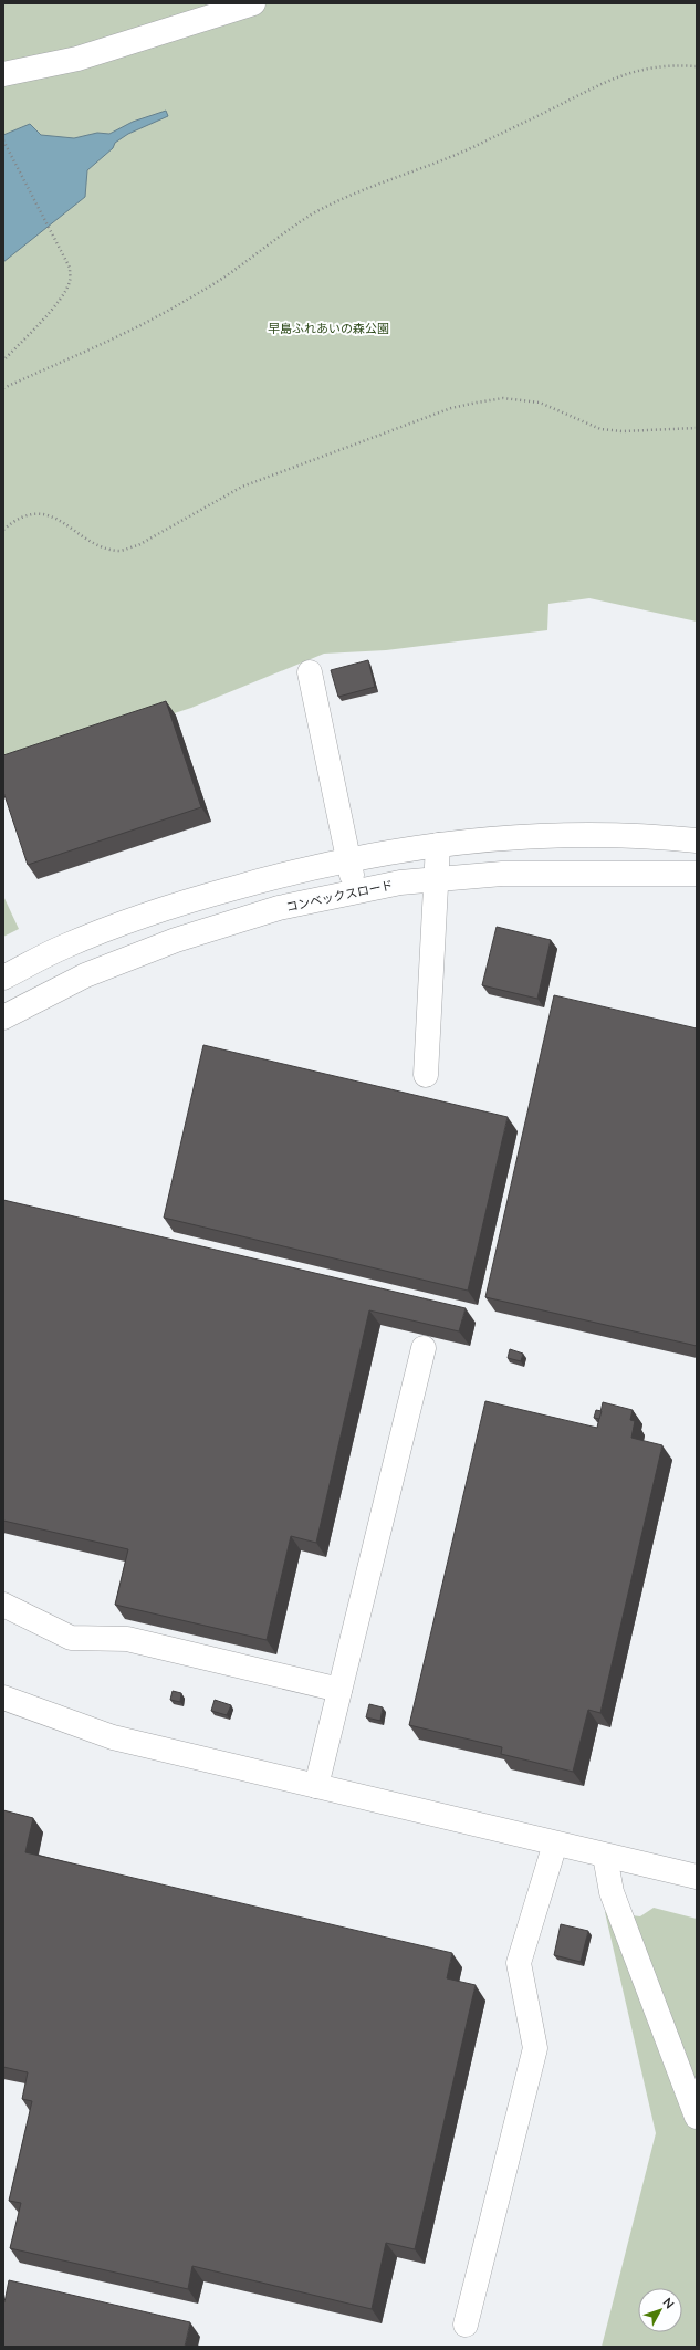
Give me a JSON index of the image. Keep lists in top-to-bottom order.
{
  "streets": {
    "street": ["コンベックスロード"]
  },
  "parks": ["早島ふれあいの森公園"],
  "north": "top right"
}
